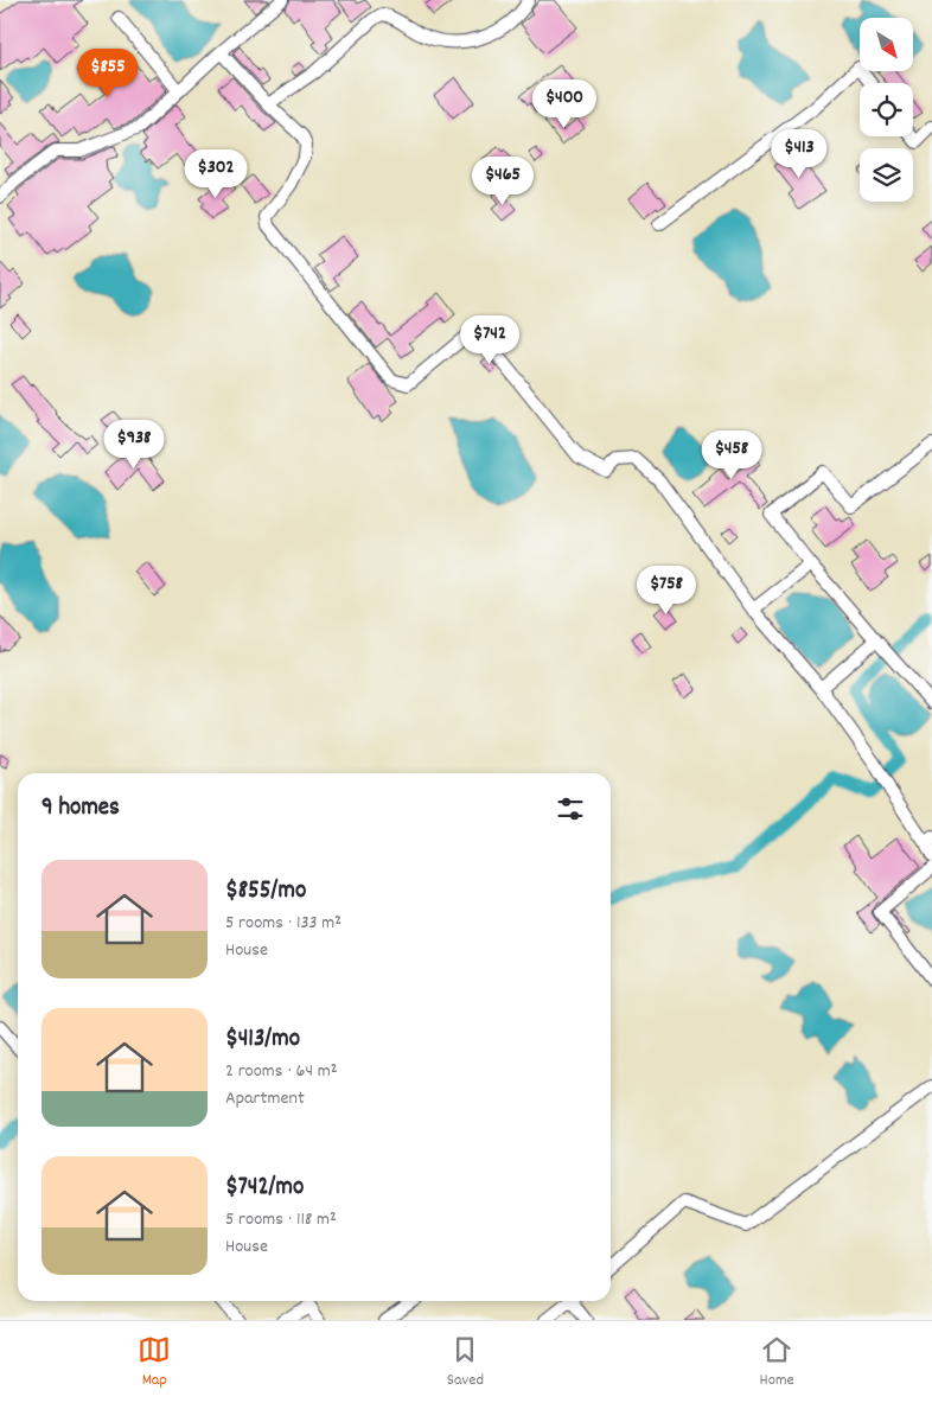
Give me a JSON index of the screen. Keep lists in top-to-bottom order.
{
  "north": "bottom right",
  "page": {
    "price": [
      "$855",
      "$400",
      "$413",
      "$302",
      "$465",
      "$742",
      "$938",
      "$458",
      "$758"
    ],
    "heading": "9 homes",
    "list": [
      {
        "name": "$855/mo",
        "note": "5 rooms · 133 m² · House"
      },
      {
        "name": "$413/mo",
        "note": "2 rooms · 64 m² · Apartment"
      },
      {
        "name": "$742/mo",
        "note": "5 rooms · 118 m² · House"
      }
    ],
    "tabs": ["Map", "Saved", "Home"]
  }
}
